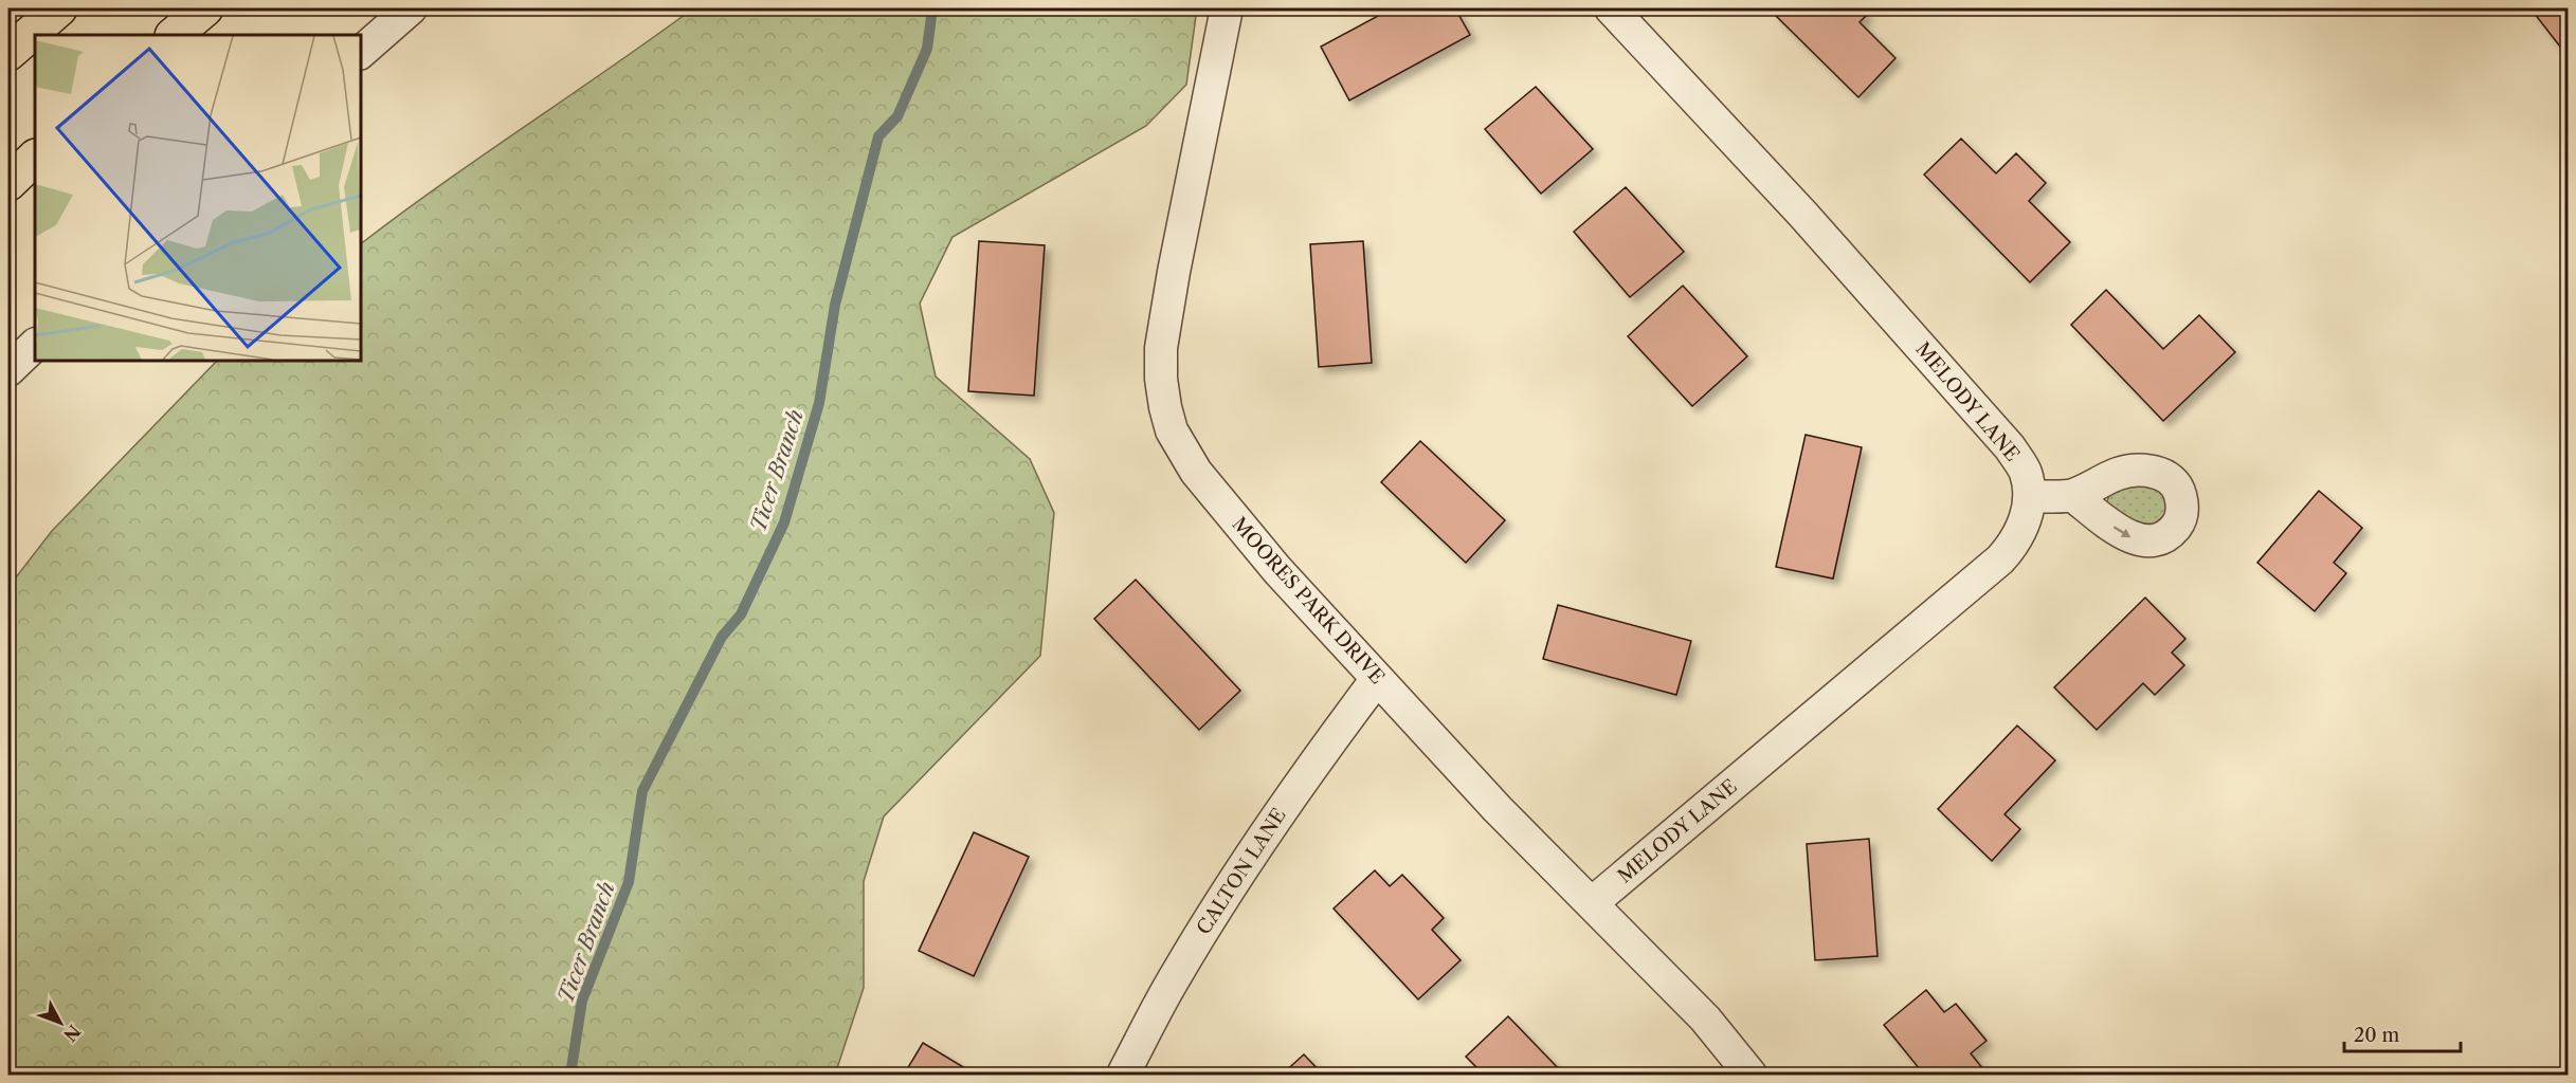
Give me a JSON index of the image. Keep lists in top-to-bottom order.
{
  "streets": {
    "street": ["MELODY LANE", "MOORES PARK DRIVE", "CALTON LANE"]
  },
  "crossings": [
    ["MELODY LANE", "MOORES PARK DRIVE"],
    ["MOORES PARK DRIVE", "CALTON LANE"]
  ],
  "water": ["Ticer Branch"],
  "scale_bar": "20 m",
  "north": "bottom right"
}
